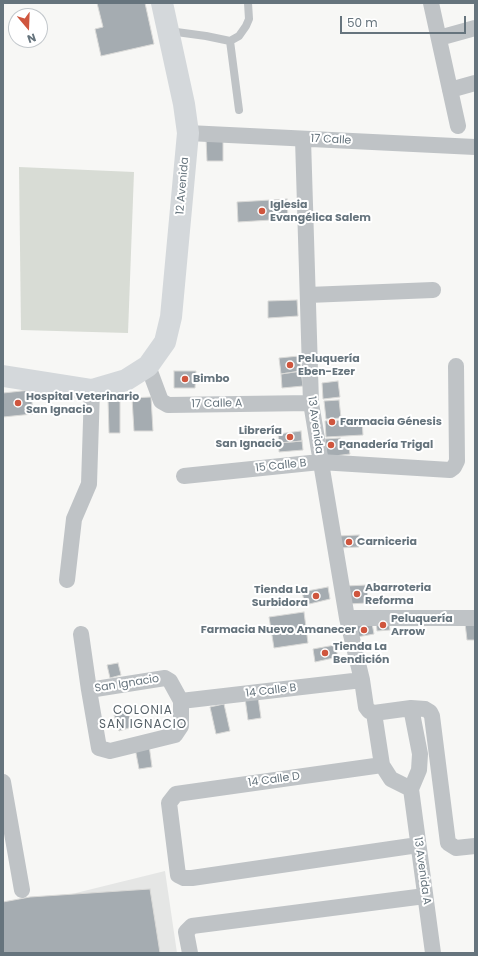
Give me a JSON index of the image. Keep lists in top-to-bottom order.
{
  "streets": {
    "main road": ["12 Avenida"],
    "street": [
      "17 Calle",
      "17 Calle A",
      "13 Avenida",
      "15 Calle B",
      "San Ignacio",
      "14 Calle B",
      "14 Calle D",
      "13 Avenida A"
    ]
  },
  "crossings": [
    ["17 Calle", "12 Avenida"],
    ["17 Calle", "13 Avenida"],
    ["12 Avenida", "17 Calle A"],
    ["17 Calle A", "13 Avenida"],
    ["13 Avenida", "15 Calle B"],
    ["13 Avenida", "14 Calle B"],
    ["San Ignacio", "14 Calle B"],
    ["14 Calle D", "13 Avenida A"]
  ],
  "districts": ["COLONIA SAN IGNACIO"],
  "places": [
    "Iglesia Evangélica Salem",
    "Peluquería Eben-Ezer",
    "Bimbo",
    "Hospital Veterinario San Ignacio",
    "Farmacia Génesis",
    "Librería San Ignacio",
    "Panadería Trigal",
    "Carniceria",
    "Abarroteria Reforma",
    "Tienda La Surbidora",
    "Peluquería Arrow",
    "Farmacia Nuevo Amanecer",
    "Tienda La Bendición"
  ],
  "scale_bar": "50 m",
  "north": "bottom"
}
